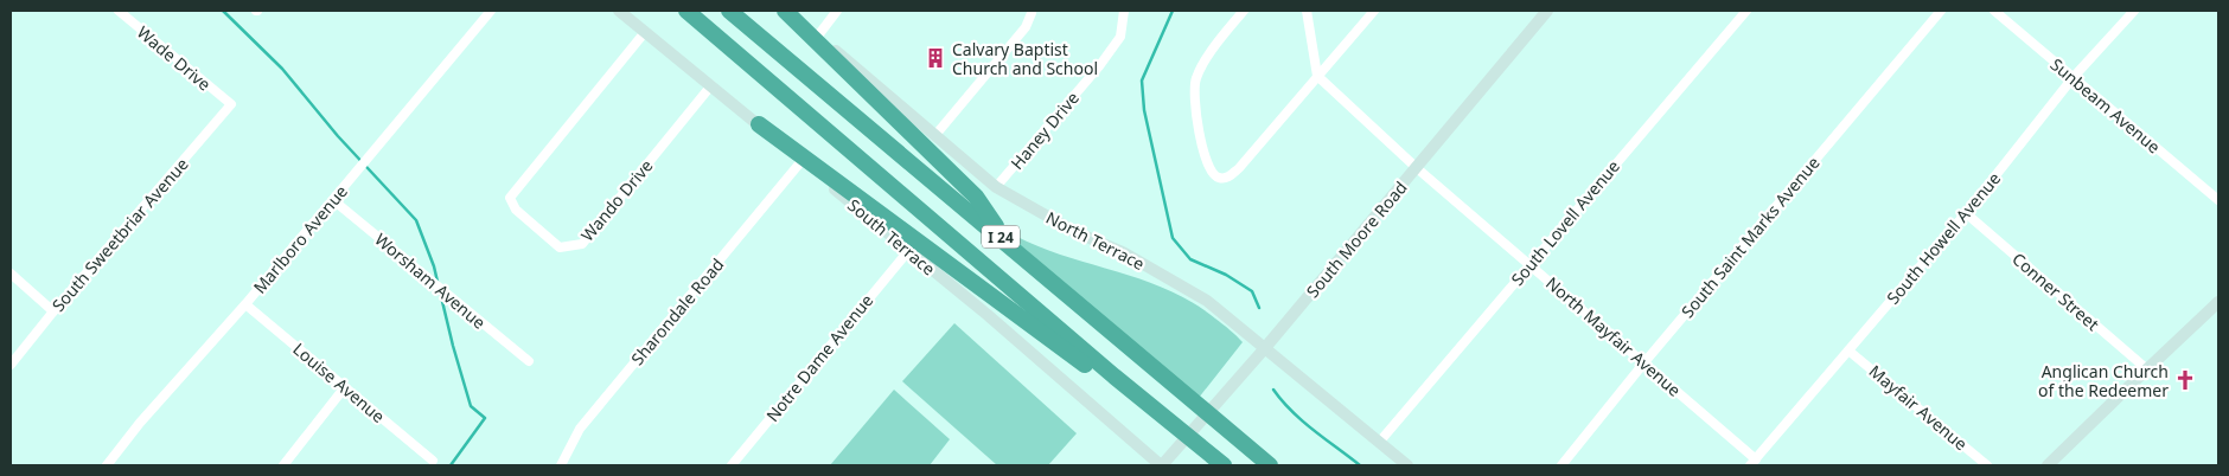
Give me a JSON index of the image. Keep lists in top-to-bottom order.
{
  "streets": {
    "highway": ["I 24"],
    "street": [
      "Wade Drive",
      "Sunbeam Avenue",
      "Haney Drive",
      "Wando Drive",
      "South Lovell Avenue",
      "South Sweetbriar Avenue",
      "South Terrace",
      "South Saint Marks Avenue",
      "South Howell Avenue",
      "Marlboro Avenue",
      "South Moore Road",
      "North Terrace",
      "Worsham Avenue",
      "Conner Street",
      "Sharondale Road",
      "North Mayfair Avenue",
      "Notre Dame Avenue",
      "Louise Avenue",
      "Mayfair Avenue"
    ]
  },
  "crossings": [
    ["Wade Drive", "South Sweetbriar Avenue"],
    ["Sunbeam Avenue", "South Howell Avenue"],
    ["Haney Drive", "North Terrace"],
    ["Wando Drive", "South Terrace"],
    ["South Lovell Avenue", "North Mayfair Avenue"],
    ["South Terrace", "South Moore Road"],
    ["South Terrace", "Sharondale Road"],
    ["South Terrace", "Notre Dame Avenue"],
    ["South Saint Marks Avenue", "North Mayfair Avenue"],
    ["South Howell Avenue", "Conner Street"],
    ["South Howell Avenue", "North Mayfair Avenue"],
    ["South Howell Avenue", "Mayfair Avenue"],
    ["Marlboro Avenue", "Worsham Avenue"],
    ["Marlboro Avenue", "Louise Avenue"],
    ["South Moore Road", "North Terrace"],
    ["South Moore Road", "North Mayfair Avenue"]
  ],
  "places": {
    "building": ["Calvary Baptist Church and School"],
    "church": ["Anglican Church of the Redeemer"]
  }
}
